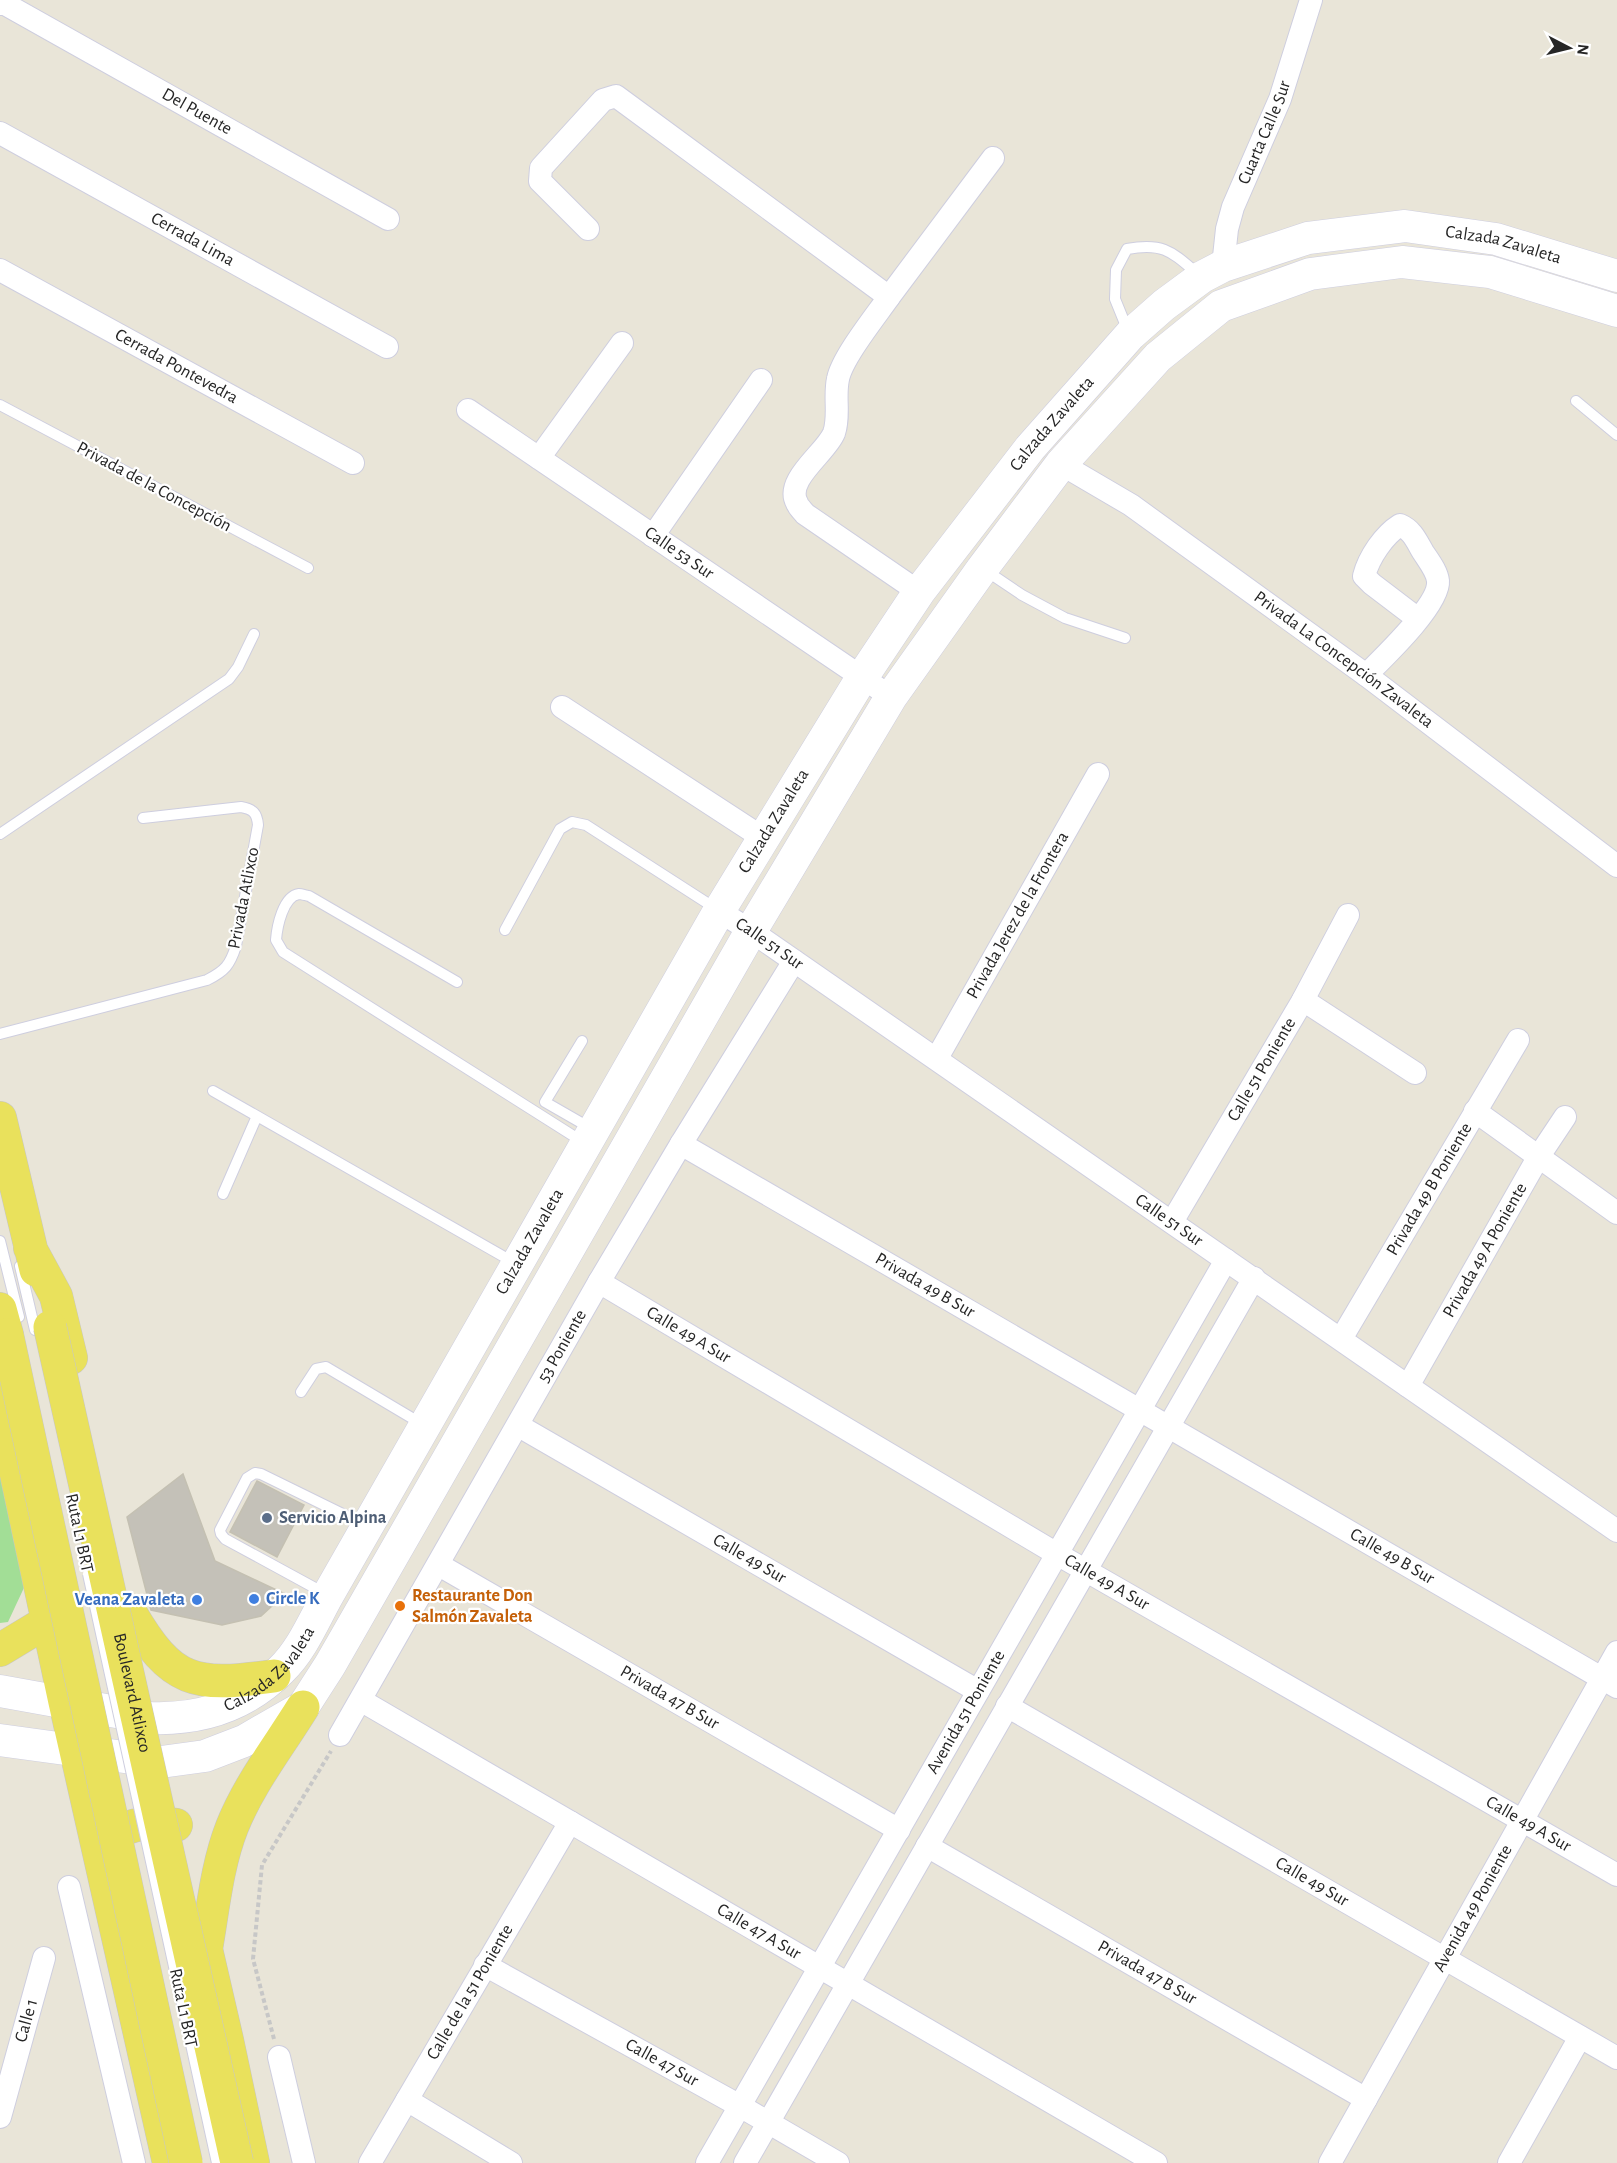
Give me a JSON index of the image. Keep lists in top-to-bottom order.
{
  "streets": {
    "main road": ["Calzada Zavaleta", "Boulevard Atlixco"],
    "street": [
      "Del Puente",
      "Cuarta Calle Sur",
      "Cerrada Lima",
      "Cerrada Pontevedra",
      "Calle 53 Sur",
      "Privada La Concepción Zavaleta",
      "Privada Jerez de la Frontera",
      "Calle 51 Sur",
      "Calle 51 Poniente",
      "Privada 49 B Poniente",
      "Privada 49 A Poniente",
      "Privada 49 B Sur",
      "Calle 49 A Sur",
      "53 Poniente",
      "Calle 49 B Sur",
      "Calle 49 Sur",
      "Privada 47 B Sur",
      "Avenida 51 Poniente",
      "Avenida 49 Poniente",
      "Calle 47 A Sur",
      "Calle de la 51 Poniente",
      "Calle 1",
      "Calle 47 Sur"
    ],
    "lane": ["Privada de la Concepción", "Privada Atlixco", "Ruta L1 BRT"]
  },
  "crossings": [
    ["Cuarta Calle Sur", "Calzada Zavaleta"],
    ["Calzada Zavaleta", "Calle 53 Sur"],
    ["Calzada Zavaleta", "Privada La Concepción Zavaleta"],
    ["Calzada Zavaleta", "Calle 51 Sur"],
    ["Privada Jerez de la Frontera", "Calle 51 Sur"],
    ["Calle 51 Sur", "Calle 51 Poniente"],
    ["Calle 51 Sur", "Privada 49 B Poniente"],
    ["Calle 51 Sur", "Privada 49 A Poniente"],
    ["Calle 51 Sur", "53 Poniente"],
    ["Calle 51 Sur", "Avenida 51 Poniente"],
    ["Privada 49 B Sur", "53 Poniente"],
    ["Privada 49 B Sur", "Calle 49 B Sur"],
    ["Privada 49 B Sur", "Avenida 51 Poniente"],
    ["Calle 49 A Sur", "53 Poniente"],
    ["Calle 49 A Sur", "Avenida 51 Poniente"],
    ["Calle 49 A Sur", "Avenida 49 Poniente"],
    ["53 Poniente", "Calle 49 Sur"],
    ["53 Poniente", "Privada 47 B Sur"],
    ["53 Poniente", "Calle 47 A Sur"],
    ["Calle 49 B Sur", "Avenida 51 Poniente"],
    ["Calle 49 B Sur", "Avenida 49 Poniente"],
    ["Calle 49 Sur", "Avenida 51 Poniente"],
    ["Calle 49 Sur", "Avenida 49 Poniente"],
    ["Privada 47 B Sur", "Avenida 51 Poniente"],
    ["Privada 47 B Sur", "Avenida 49 Poniente"],
    ["Avenida 51 Poniente", "Calle 47 A Sur"],
    ["Avenida 51 Poniente", "Calle 47 Sur"],
    ["Calle 47 A Sur", "Calle de la 51 Poniente"],
    ["Calle de la 51 Poniente", "Calle 47 Sur"]
  ],
  "places": [
    "Servicio Alpina",
    "Circle K",
    "Veana Zavaleta",
    "Restaurante Don Salmón Zavaleta"
  ],
  "north": "right"
}
